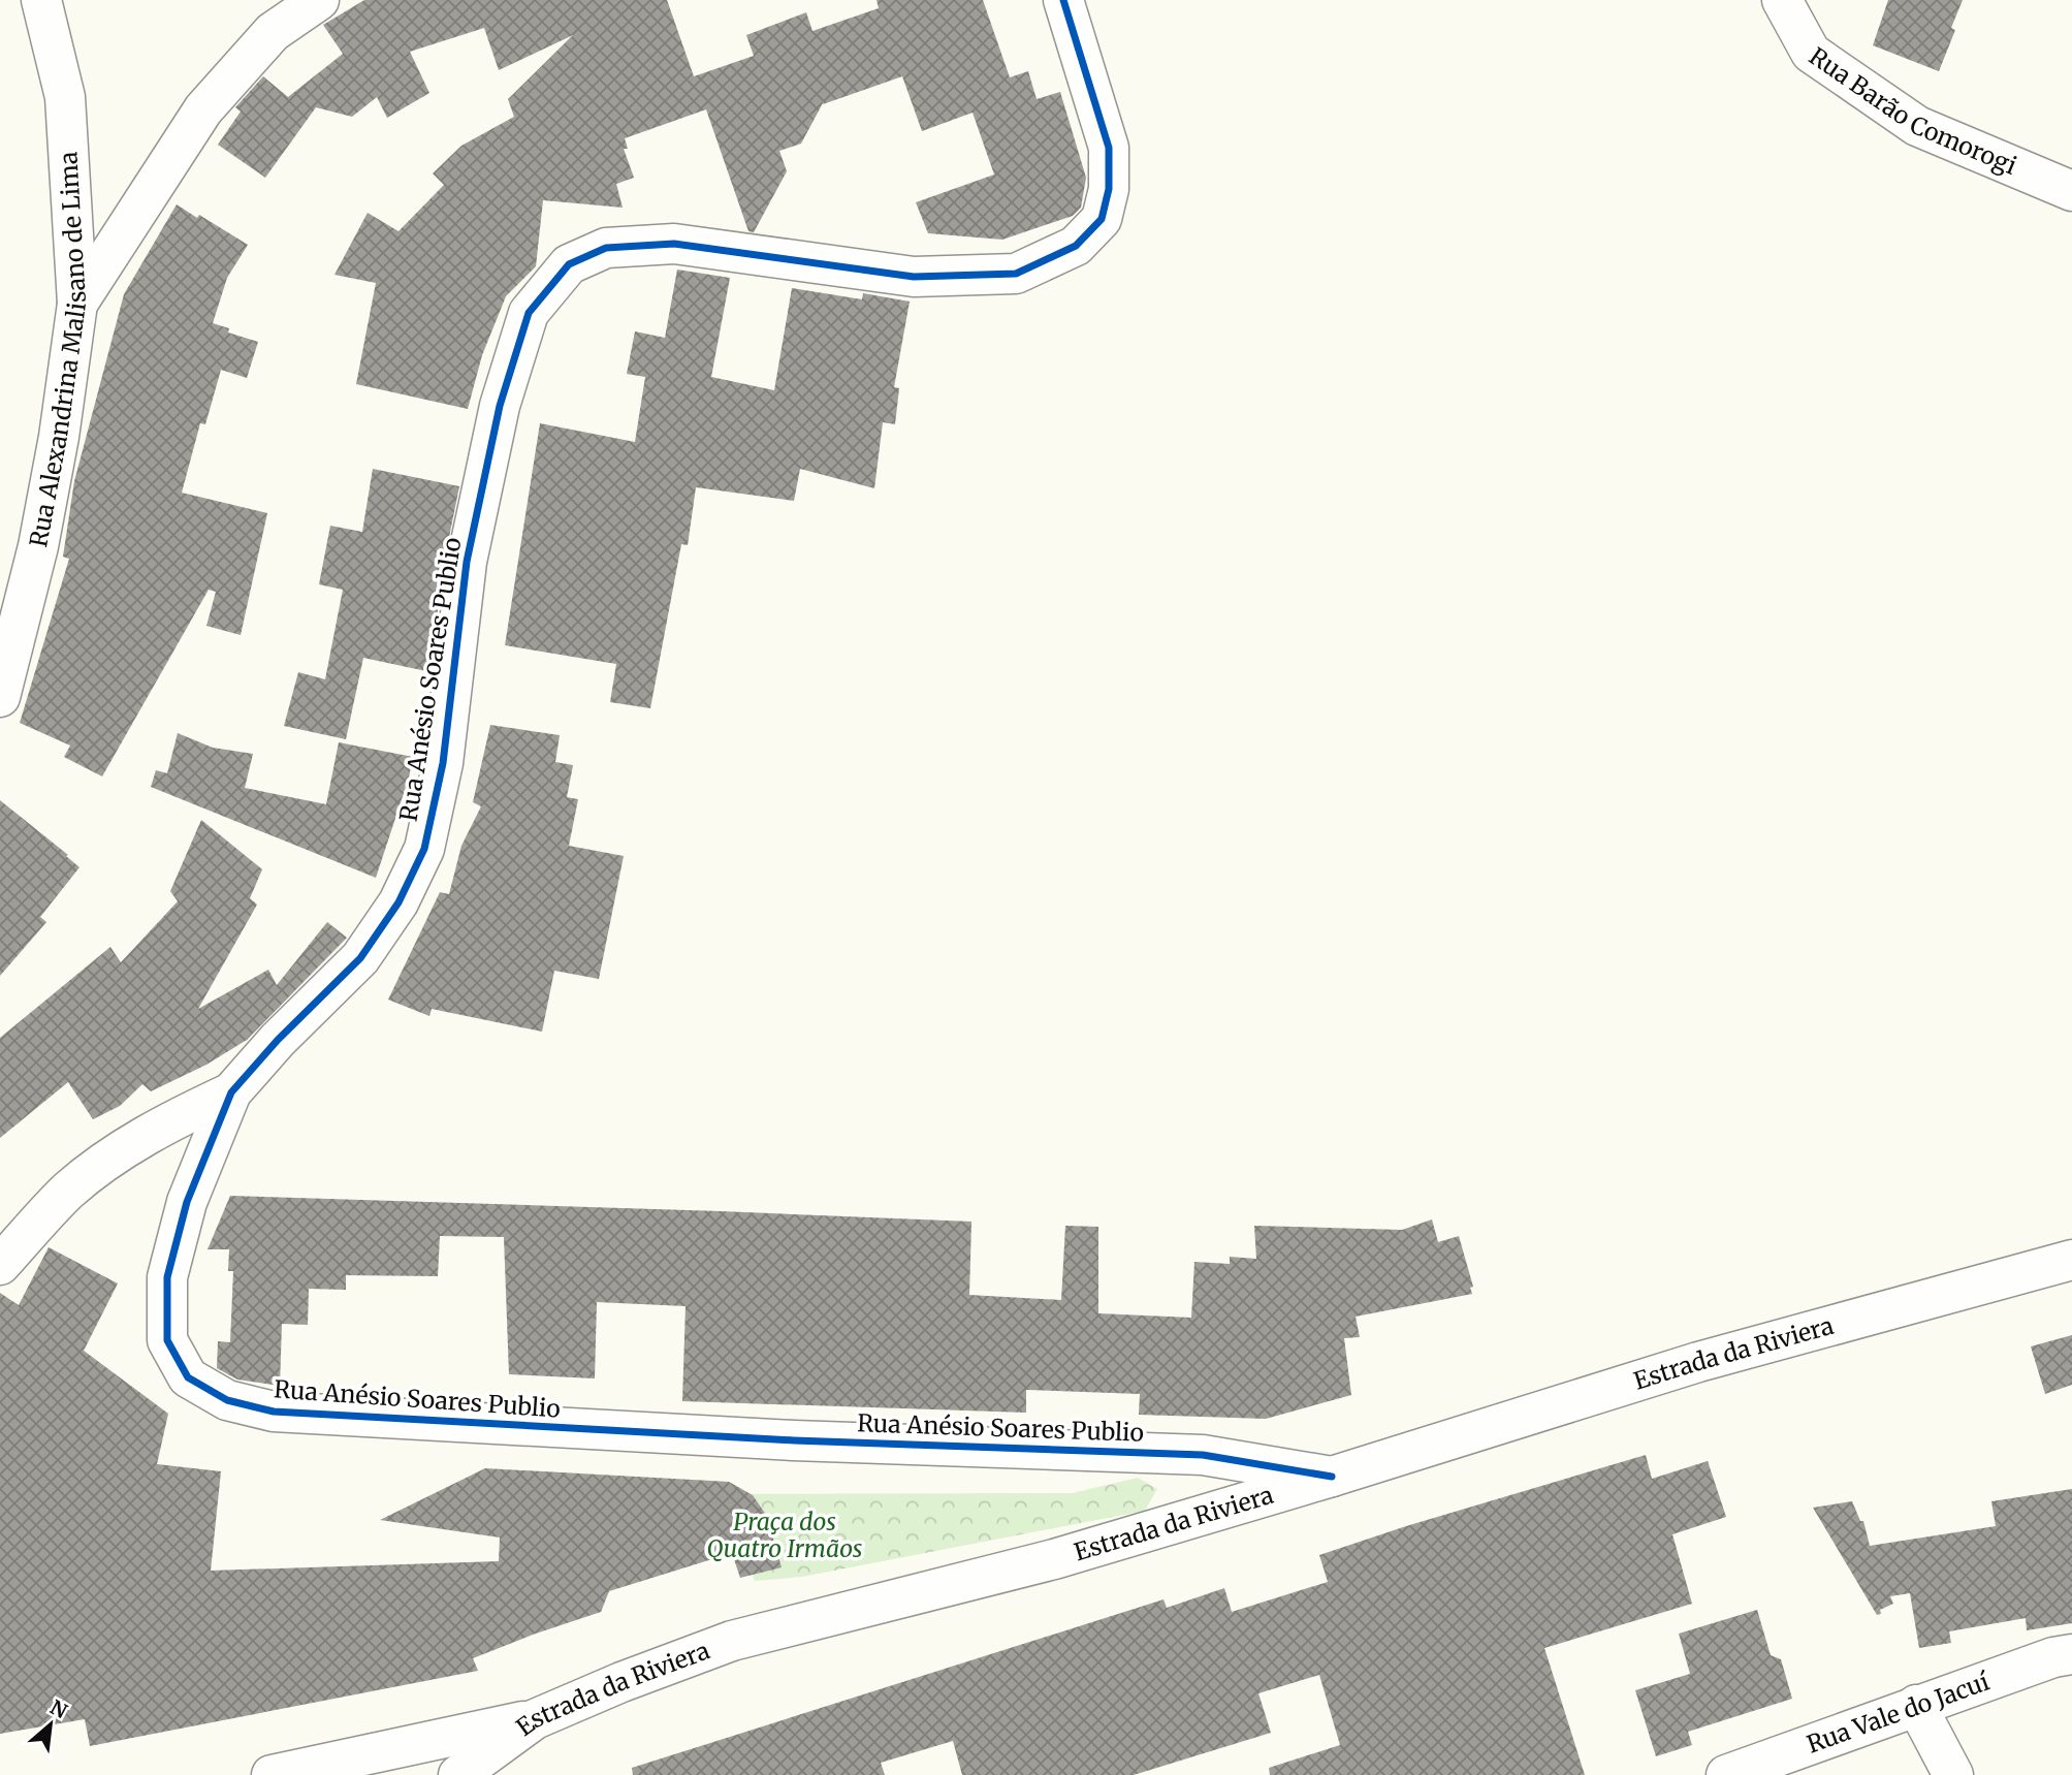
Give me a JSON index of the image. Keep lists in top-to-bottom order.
{
  "streets": {
    "street": [
      "Rua Barão Comorogi",
      "Rua Alexandrina Malisano de Lima",
      "Rua Anésio Soares Publio",
      "Estrada da Riviera",
      "Rua Vale do Jacuí"
    ]
  },
  "crossings": [
    ["Rua Anésio Soares Publio", "Estrada da Riviera"]
  ],
  "parks": ["Praça dos Quatro Irmãos"],
  "north": "top right"
}
